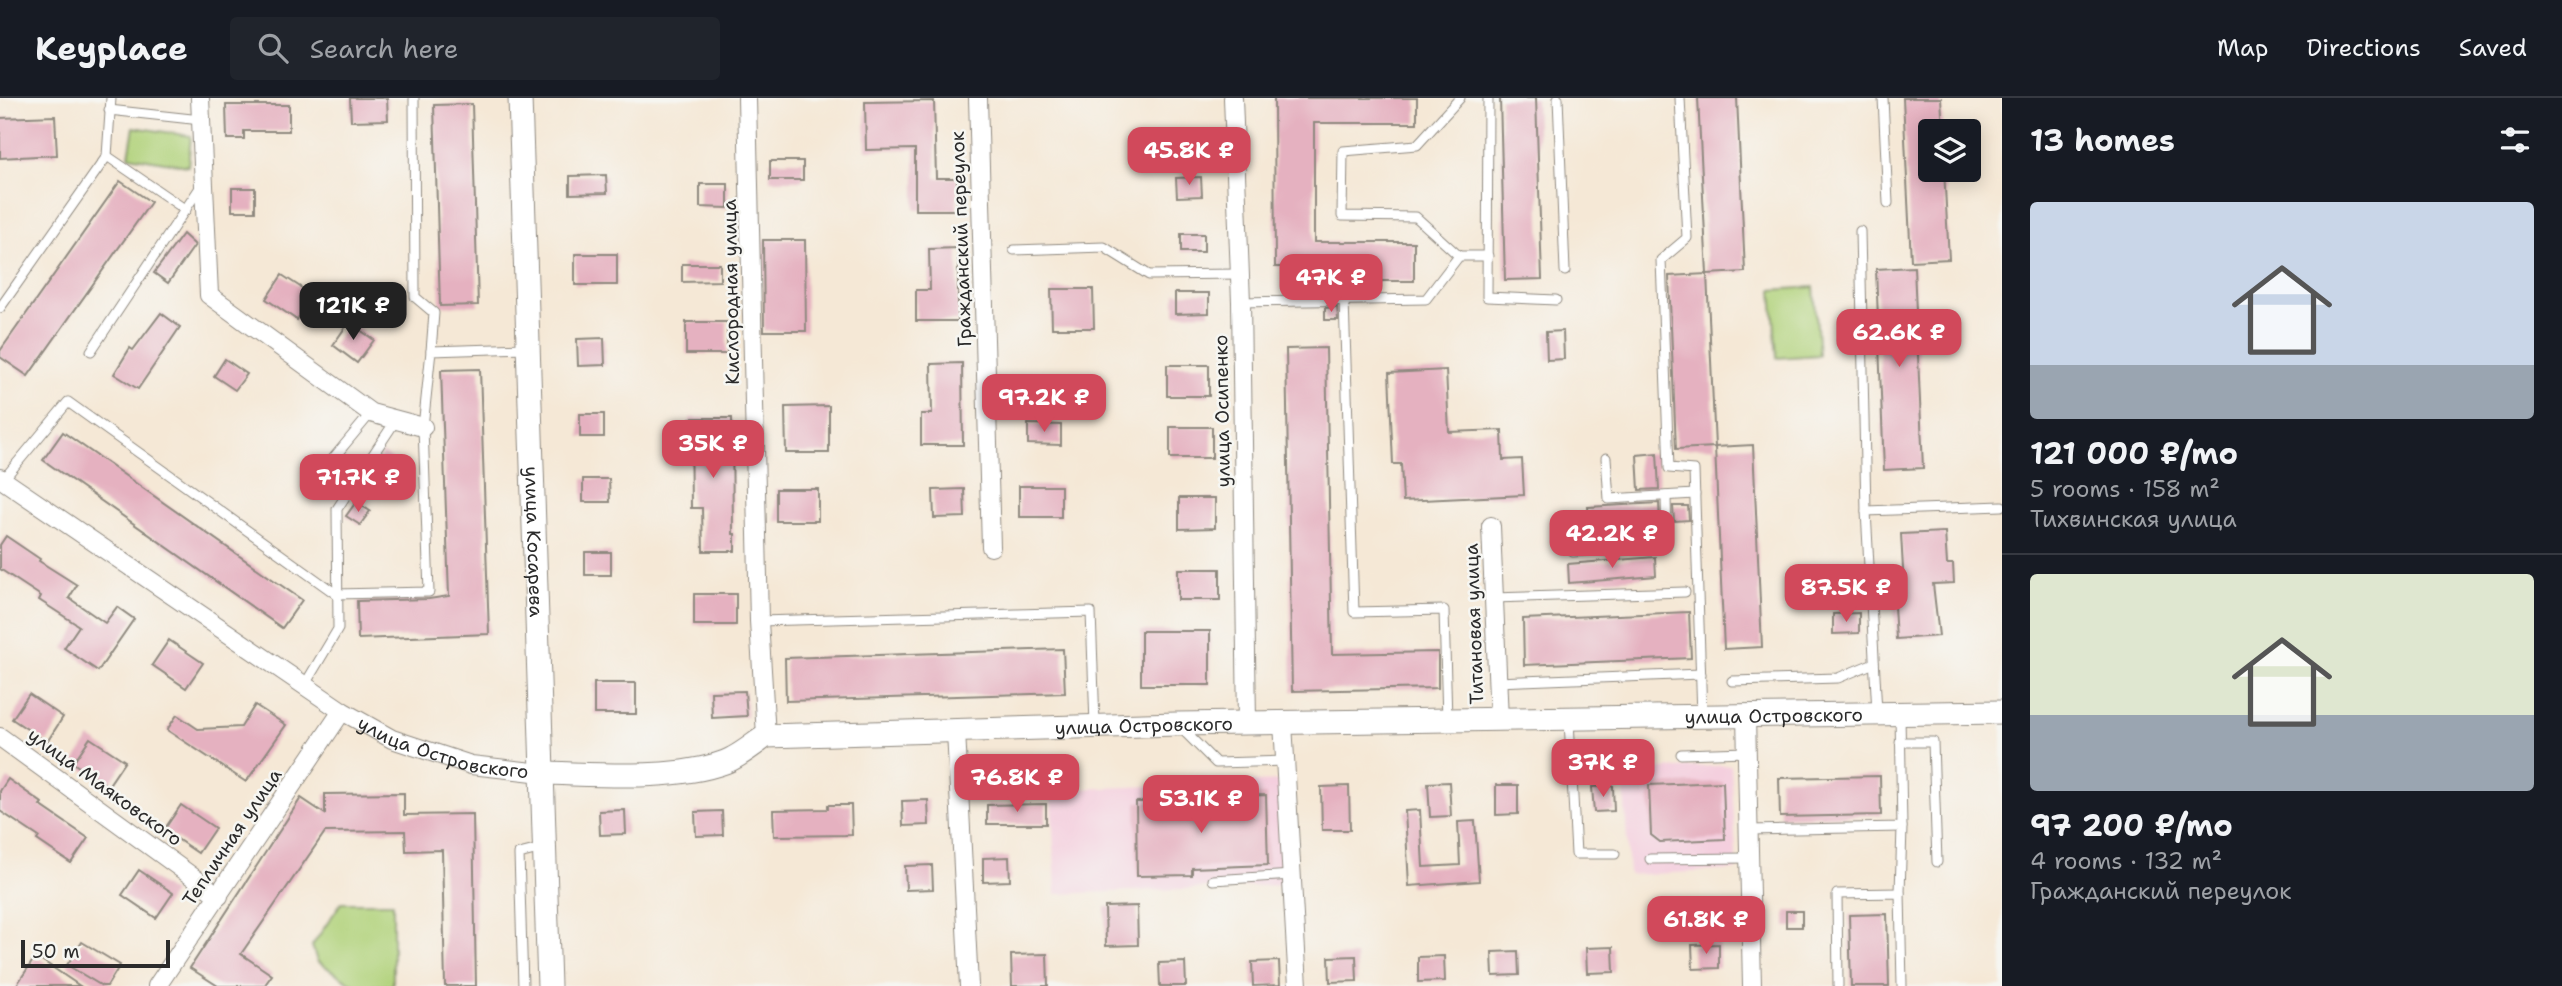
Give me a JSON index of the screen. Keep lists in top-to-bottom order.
{
  "streets": {
    "street": [
      "Гражданский переулок",
      "Кислородная улица",
      "улица Осипенко",
      "улица Косарева",
      "Титановая улица",
      "улица Островского",
      "улица Маяковского",
      "Тепличная улица"
    ]
  },
  "crossings": [
    ["Кислородная улица", "улица Островского"],
    ["улица Осипенко", "улица Островского"],
    ["улица Косарева", "улица Островского"],
    ["Титановая улица", "улица Островского"],
    ["улица Островского", "Тепличная улица"],
    ["улица Маяковского", "Тепличная улица"]
  ],
  "scale_bar": "50 m",
  "page": {
    "header": "Keyplace",
    "search": "Search here",
    "nav": ["Map", "Directions", "Saved"],
    "heading": "13 homes",
    "price": [
      "45.8K ₽",
      "47K ₽",
      "121K ₽",
      "62.6K ₽",
      "97.2K ₽",
      "35K ₽",
      "71.7K ₽",
      "42.2K ₽",
      "87.5K ₽",
      "37K ₽",
      "76.8K ₽",
      "53.1K ₽",
      "61.8K ₽"
    ],
    "list": [
      {
        "name": "121 000 ₽/mo",
        "note": "5 rooms · 158 m² · Тихвинская улица"
      },
      {
        "name": "97 200 ₽/mo",
        "note": "4 rooms · 132 m² · Гражданский переулок"
      }
    ],
    "scale": "50 m"
  }
}
